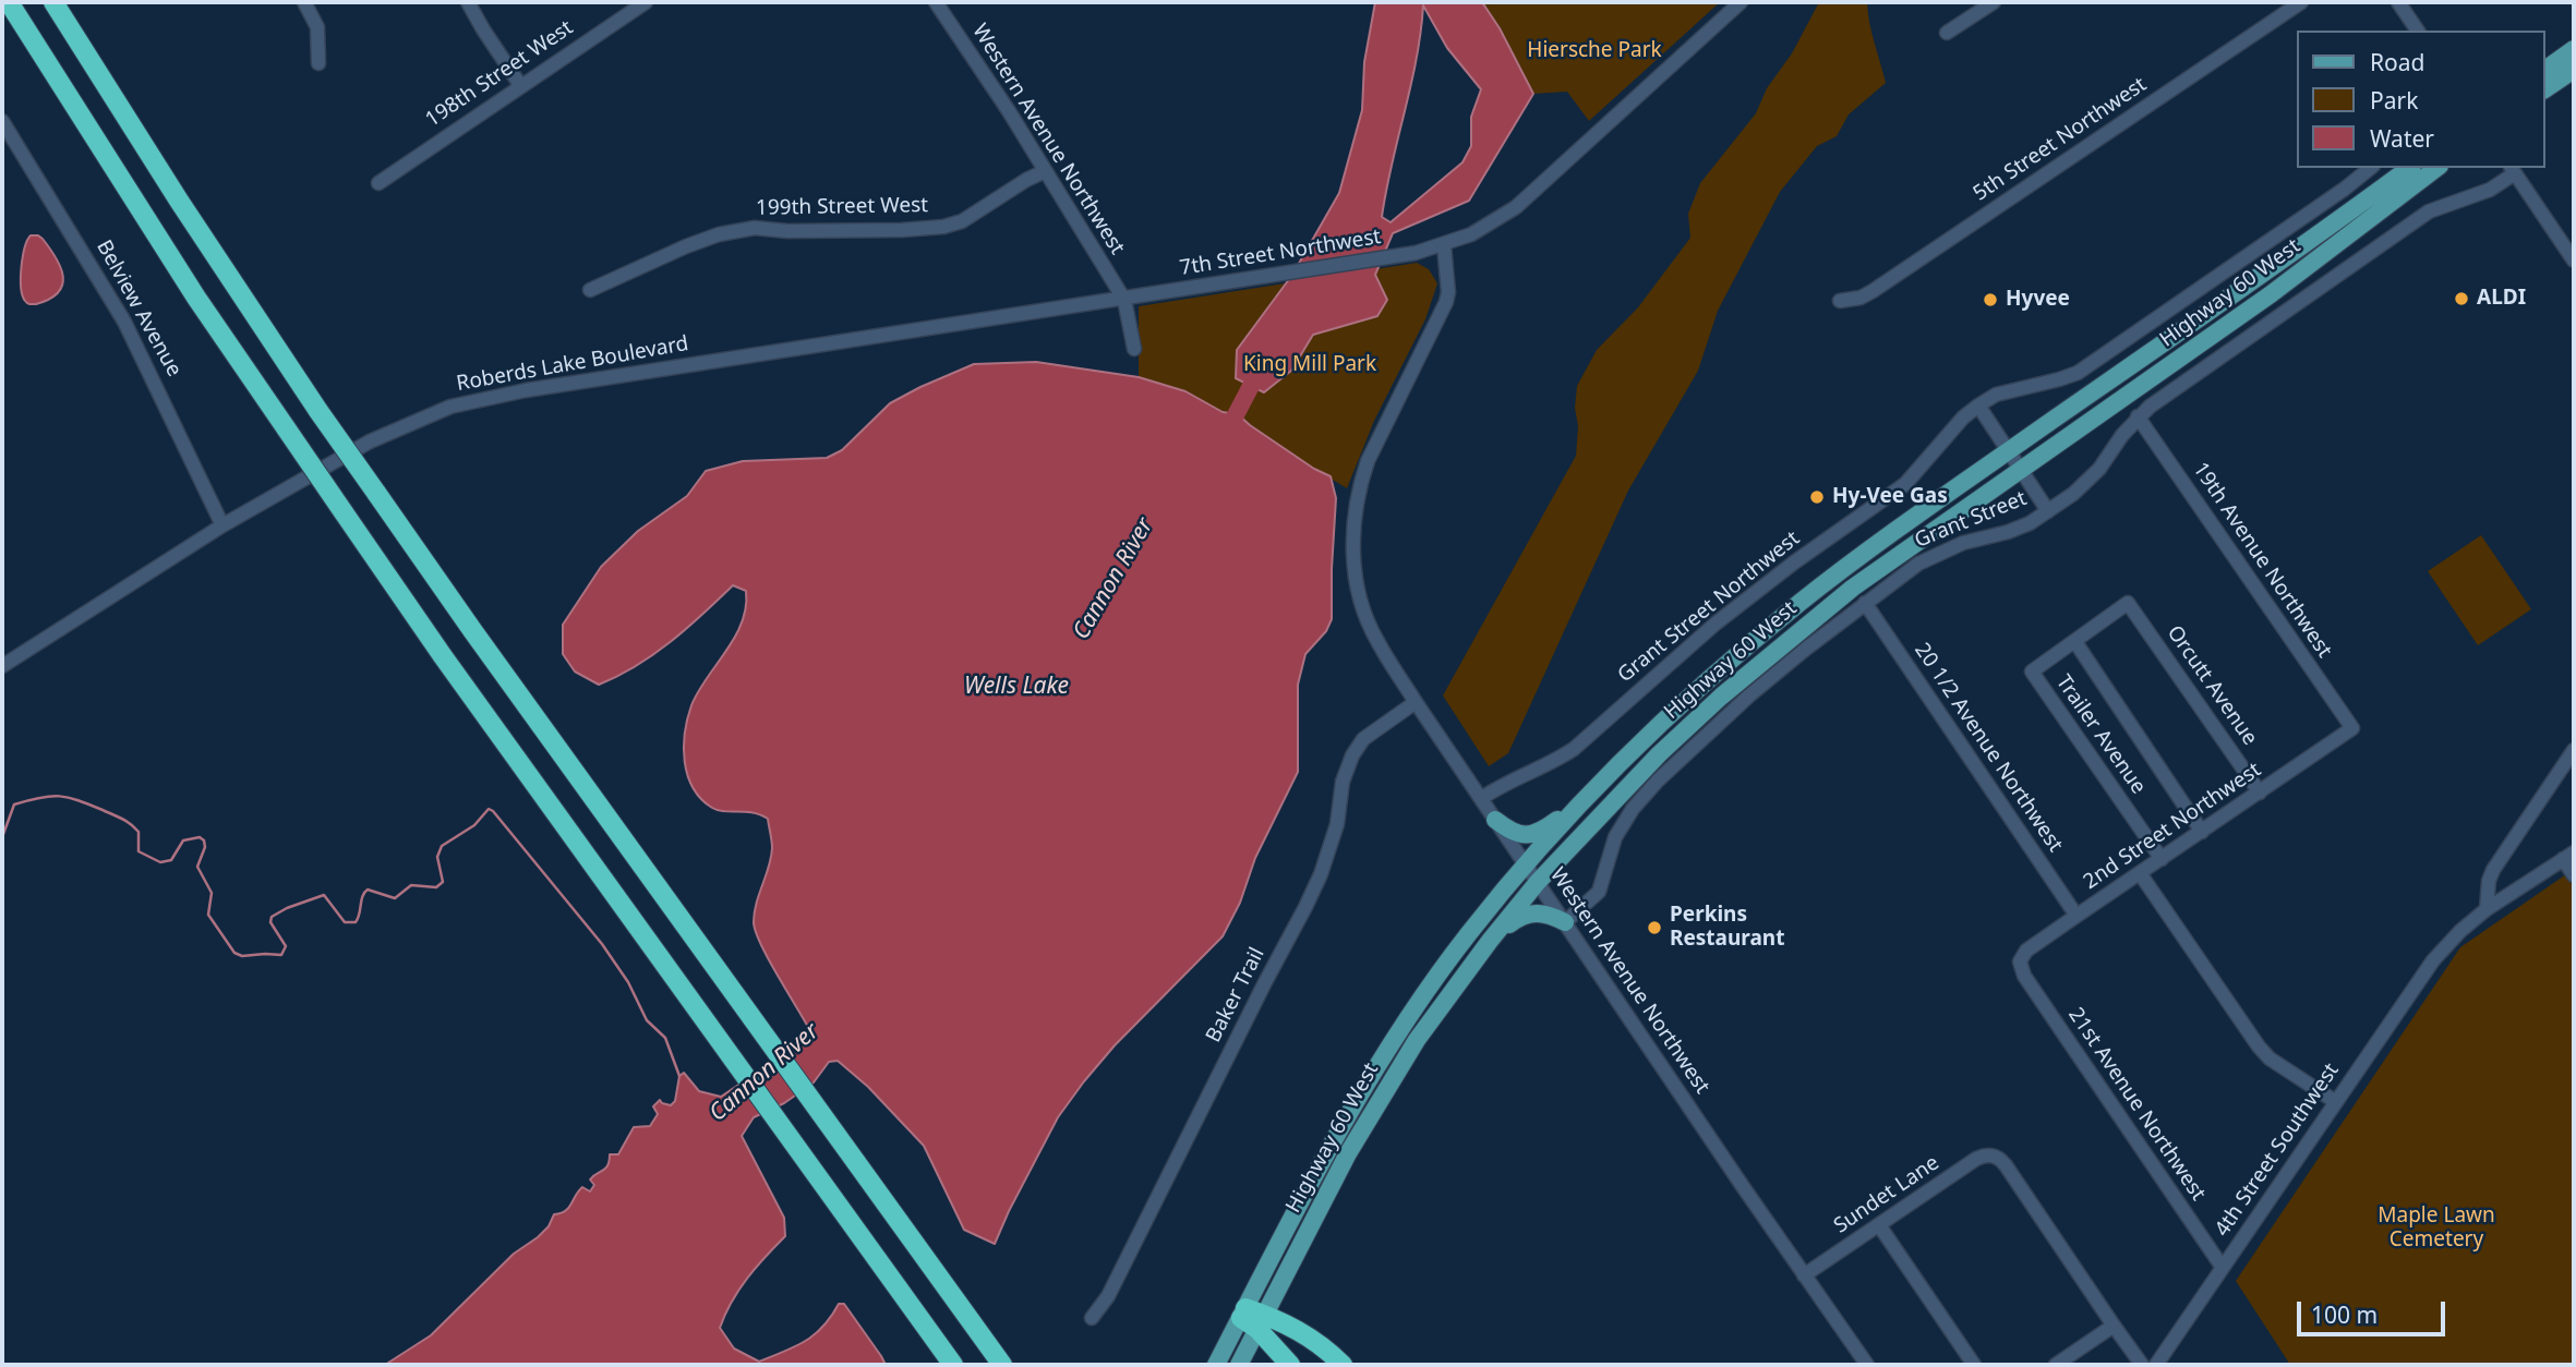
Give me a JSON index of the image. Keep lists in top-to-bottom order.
{
  "streets": {
    "main road": ["Highway 60 West"],
    "street": [
      "198th Street West",
      "Western Avenue Northwest",
      "5th Street Northwest",
      "199th Street West",
      "7th Street Northwest",
      "Belview Avenue",
      "Roberds Lake Boulevard",
      "Grant Street",
      "19th Avenue Northwest",
      "Grant Street Northwest",
      "Orcutt Avenue",
      "Trailer Avenue",
      "20 1/2 Avenue Northwest",
      "2nd Street Northwest",
      "Baker Trail",
      "21st Avenue Northwest",
      "4th Street Southwest",
      "Sundet Lane"
    ]
  },
  "crossings": [
    ["Western Avenue Northwest", "199th Street West"],
    ["Western Avenue Northwest", "7th Street Northwest"],
    ["Western Avenue Northwest", "Highway 60 West"],
    ["Western Avenue Northwest", "Roberds Lake Boulevard"],
    ["Western Avenue Northwest", "Grant Street"],
    ["Western Avenue Northwest", "Grant Street Northwest"],
    ["Western Avenue Northwest", "Baker Trail"],
    ["Western Avenue Northwest", "Sundet Lane"],
    ["7th Street Northwest", "Roberds Lake Boulevard"],
    ["Highway 60 West", "Grant Street"],
    ["Belview Avenue", "Roberds Lake Boulevard"],
    ["Grant Street", "19th Avenue Northwest"],
    ["Grant Street", "Grant Street Northwest"],
    ["Grant Street", "20 1/2 Avenue Northwest"],
    ["19th Avenue Northwest", "2nd Street Northwest"],
    ["Orcutt Avenue", "Trailer Avenue"],
    ["Orcutt Avenue", "2nd Street Northwest"],
    ["Trailer Avenue", "2nd Street Northwest"],
    ["20 1/2 Avenue Northwest", "2nd Street Northwest"],
    ["2nd Street Northwest", "21st Avenue Northwest"],
    ["21st Avenue Northwest", "4th Street Southwest"]
  ],
  "water": ["Cannon River", "Wells Lake"],
  "parks": ["Hiersche Park", "King Mill Park", "Maple Lawn Cemetery"],
  "places": [
    "ALDI",
    "Hyvee",
    "Hy-Vee Gas",
    "Perkins Restaurant"
  ],
  "legend": ["Road", "Park", "Water"],
  "scale_bar": "100 m"
}
